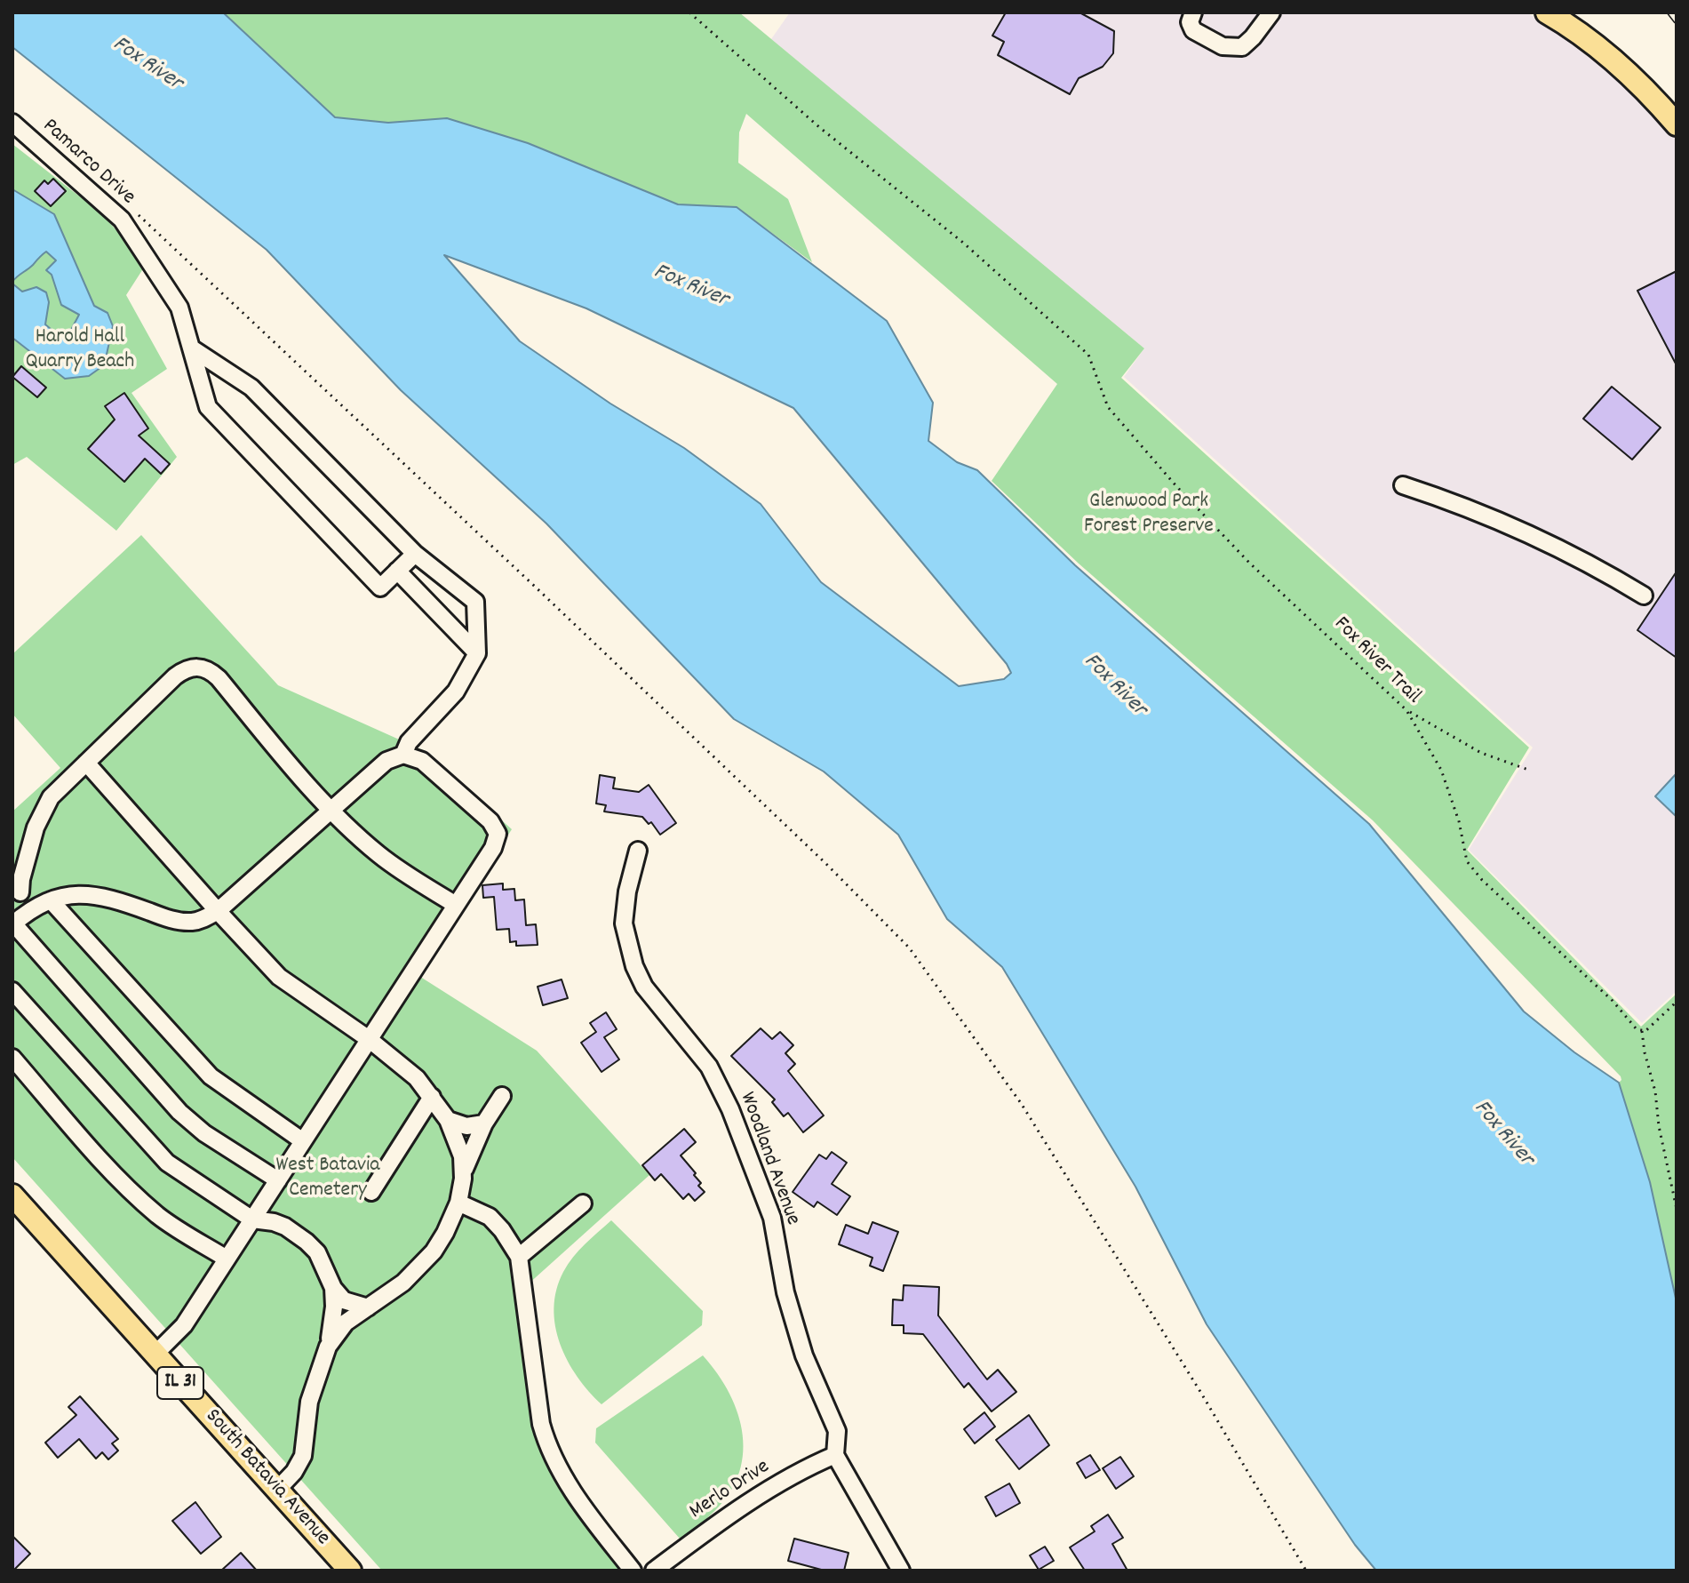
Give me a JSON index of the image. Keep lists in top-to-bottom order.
{
  "streets": {
    "main road": ["IL 31", "South Batavia Avenue"],
    "street": ["Pamarco Drive", "Woodland Avenue", "Merlo Drive"],
    "path": ["Fox River Trail"]
  },
  "crossings": [
    ["Woodland Avenue", "Merlo Drive"]
  ],
  "water": ["Fox River"],
  "parks": ["Harold Hall Quarry Beach", "Glenwood Park Forest Preserve", "West Batavia Cemetery"]
}
